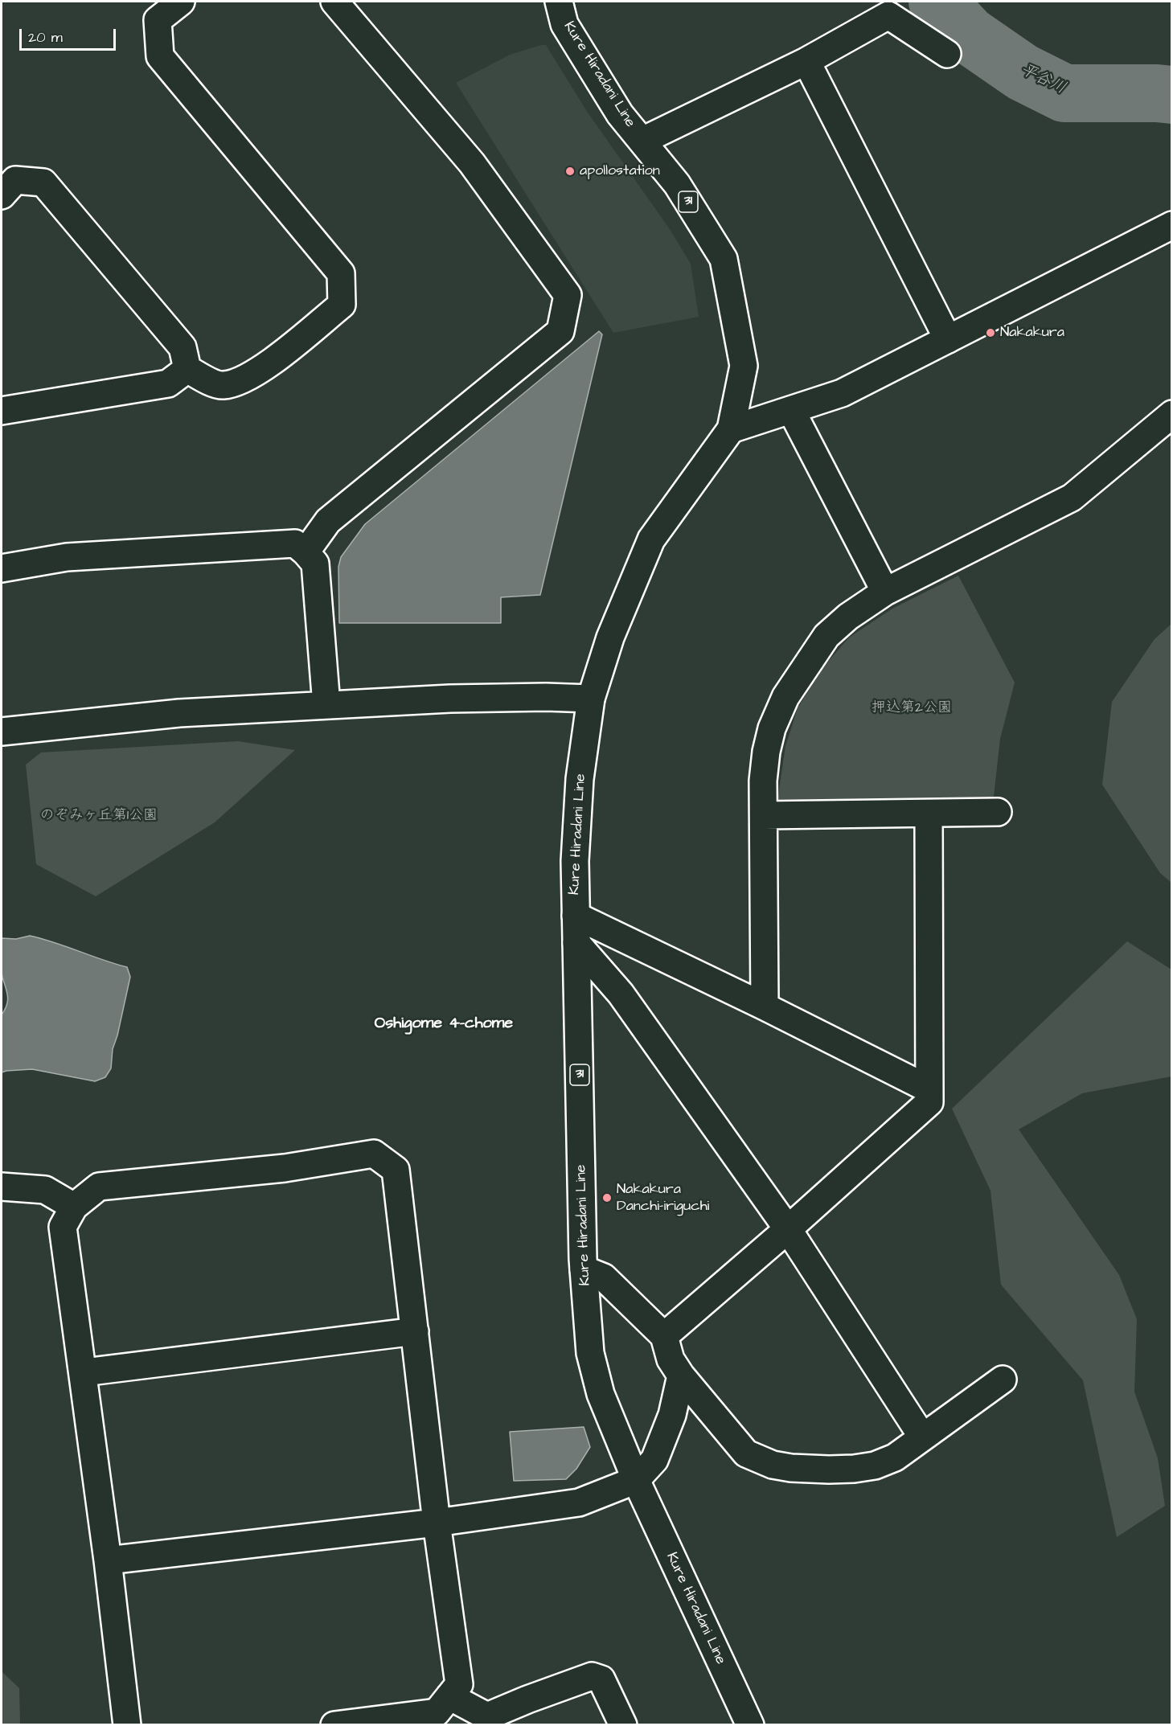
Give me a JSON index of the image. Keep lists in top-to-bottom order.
{
  "streets": {
    "street": ["Kure Hiradani Line", "31"]
  },
  "districts": ["Oshigome 4-chome"],
  "water": ["平谷川"],
  "parks": ["押込第2公園", "のぞみヶ丘第1公園"],
  "places": ["apollostation", "Nakakura", "Nakakura Danchi-iriguchi"],
  "scale_bar": "20 m"
}
